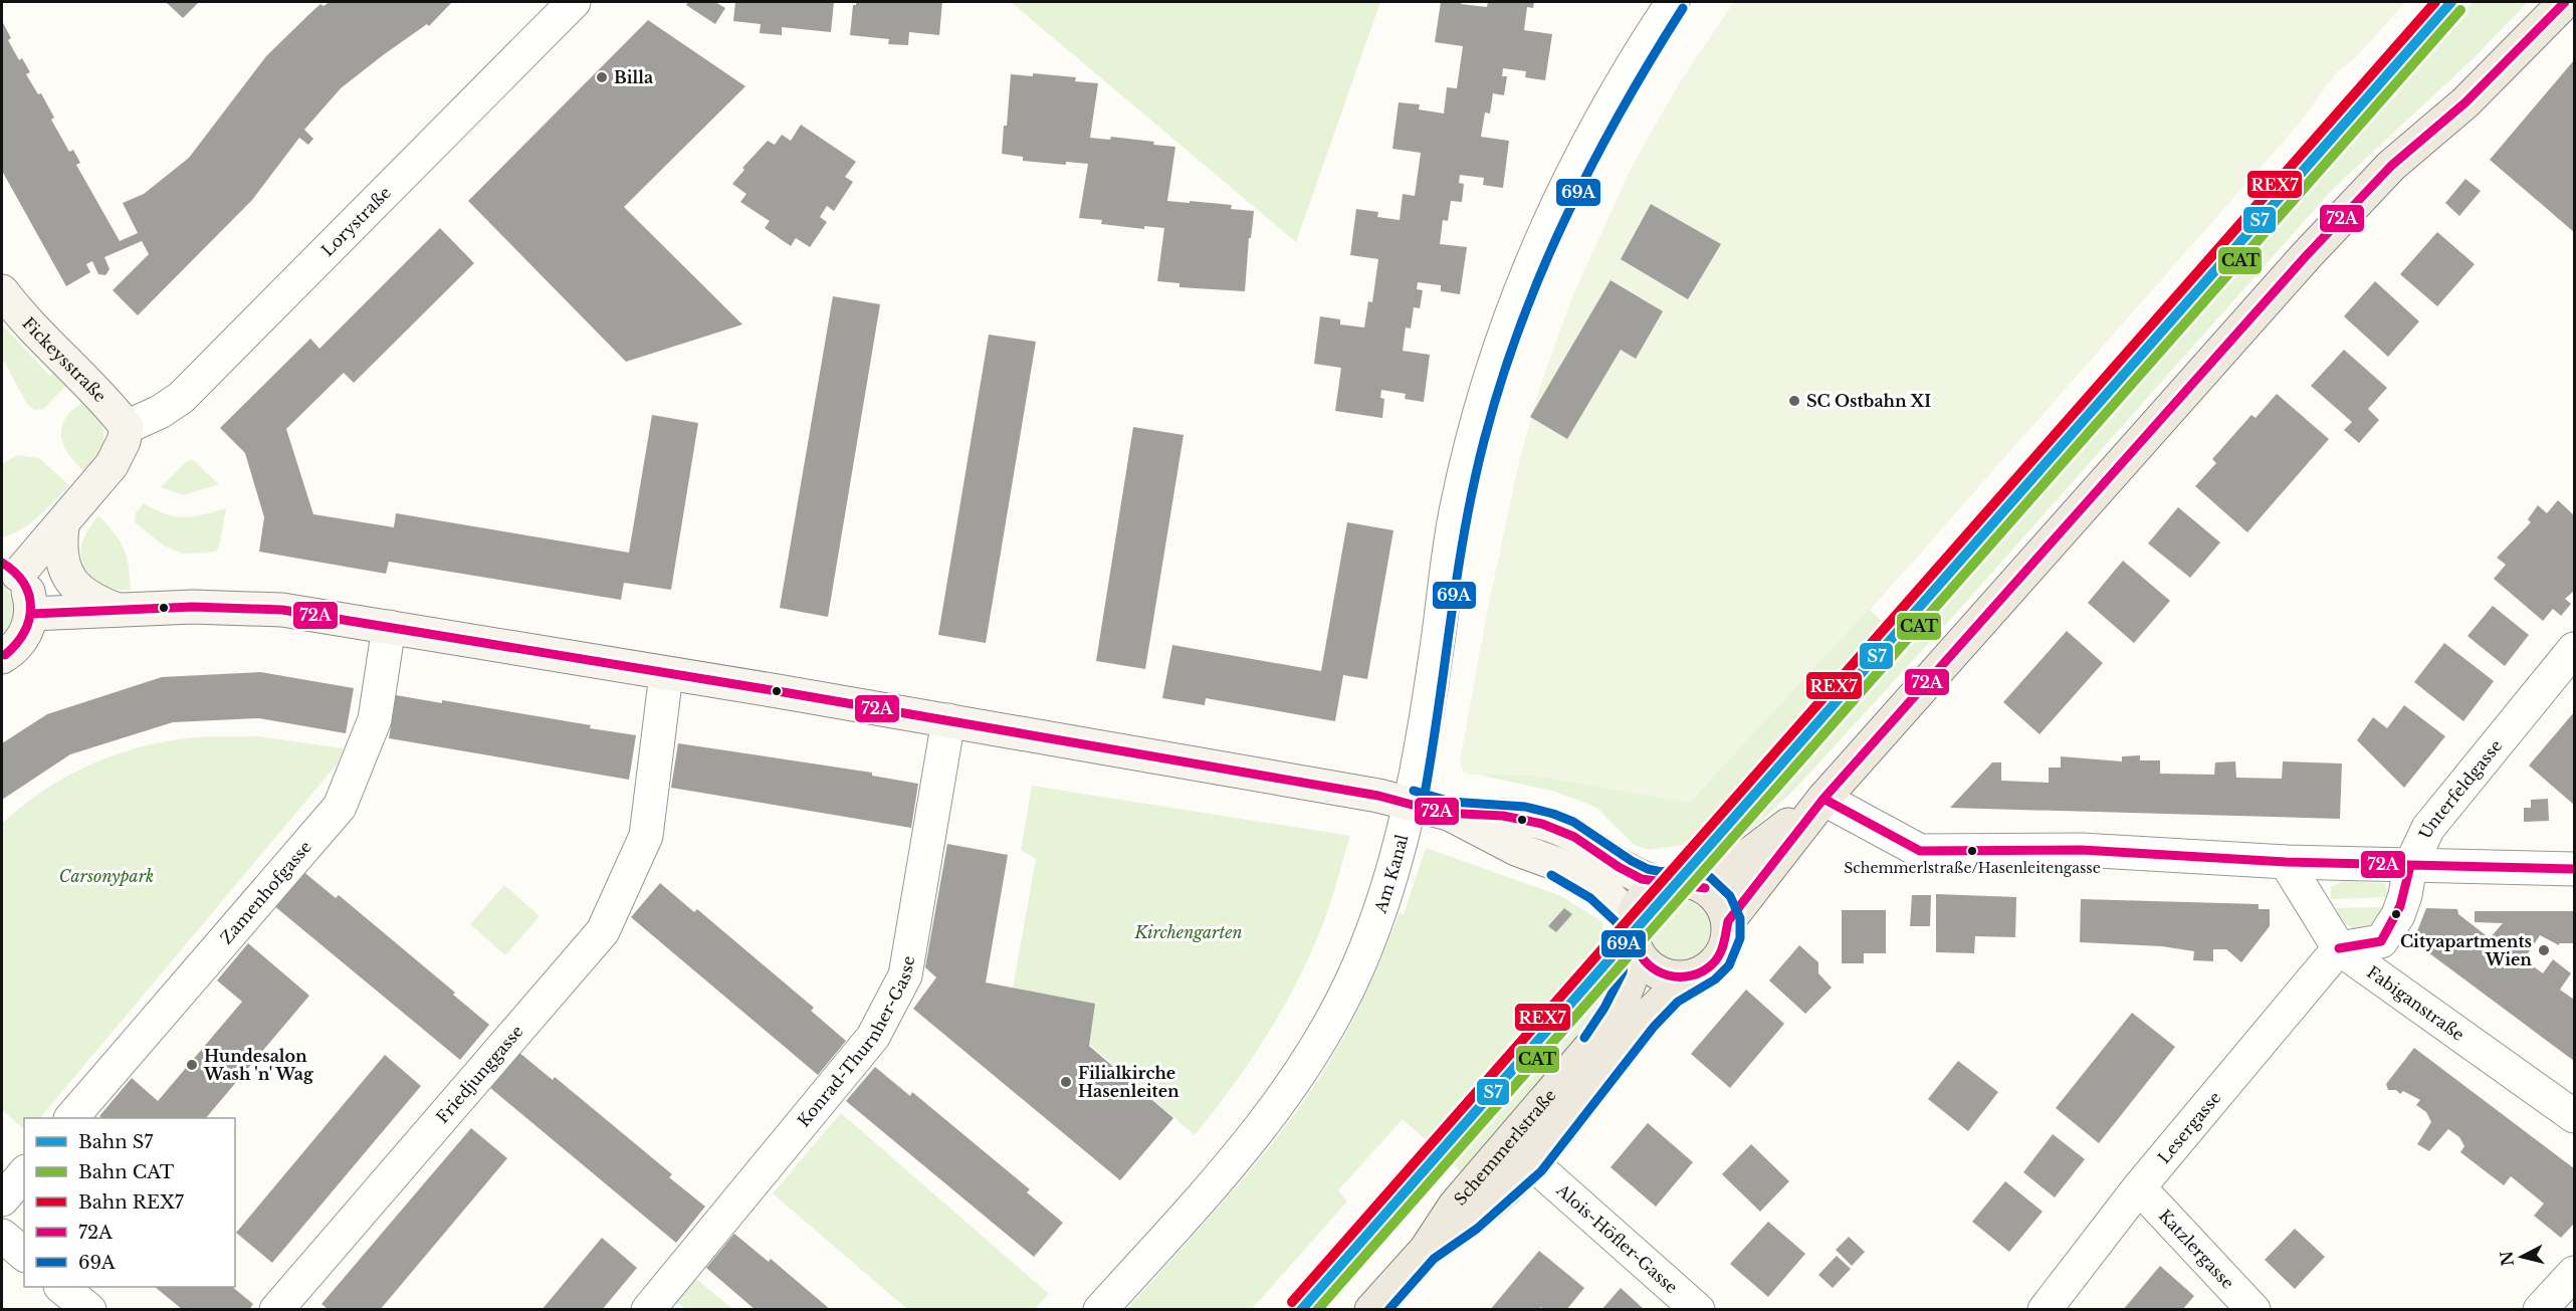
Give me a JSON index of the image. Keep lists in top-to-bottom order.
{
  "streets": {
    "main road": ["Schemmerlstraße"],
    "street": [
      "Lorystraße",
      "Fickeysstraße",
      "Unterfeldgasse",
      "Am Kanal",
      "Zamenhofgasse",
      "Fabiganstraße",
      "Konrad-Thurnher-Gasse",
      "Friedjunggasse",
      "Lesergasse",
      "Alois-Höfler-Gasse",
      "Katzlergasse"
    ]
  },
  "crossings": [
    ["Lorystraße", "Fickeysstraße"],
    ["Unterfeldgasse", "Fabiganstraße"],
    ["Unterfeldgasse", "Lesergasse"],
    ["Fabiganstraße", "Lesergasse"],
    ["Lesergasse", "Katzlergasse"],
    ["Schemmerlstraße", "Alois-Höfler-Gasse"]
  ],
  "parks": ["Carsonypark", "Kirchengarten"],
  "places": [
    "Billa",
    "SC Ostbahn XI",
    "Schemmerlstraße/Hasenleitengasse",
    "Cityapartments Wien",
    "Hundesalon Wash 'n' Wag",
    "Filialkirche Hasenleiten"
  ],
  "lines": [
    "rail line S7",
    "rail line REX7",
    "transit line 72A",
    "transit line 69A",
    "rail line CAT"
  ],
  "legend": [
    "Bahn S7",
    "Bahn CAT",
    "Bahn REX7",
    "72A",
    "69A"
  ],
  "north": "left"
}
